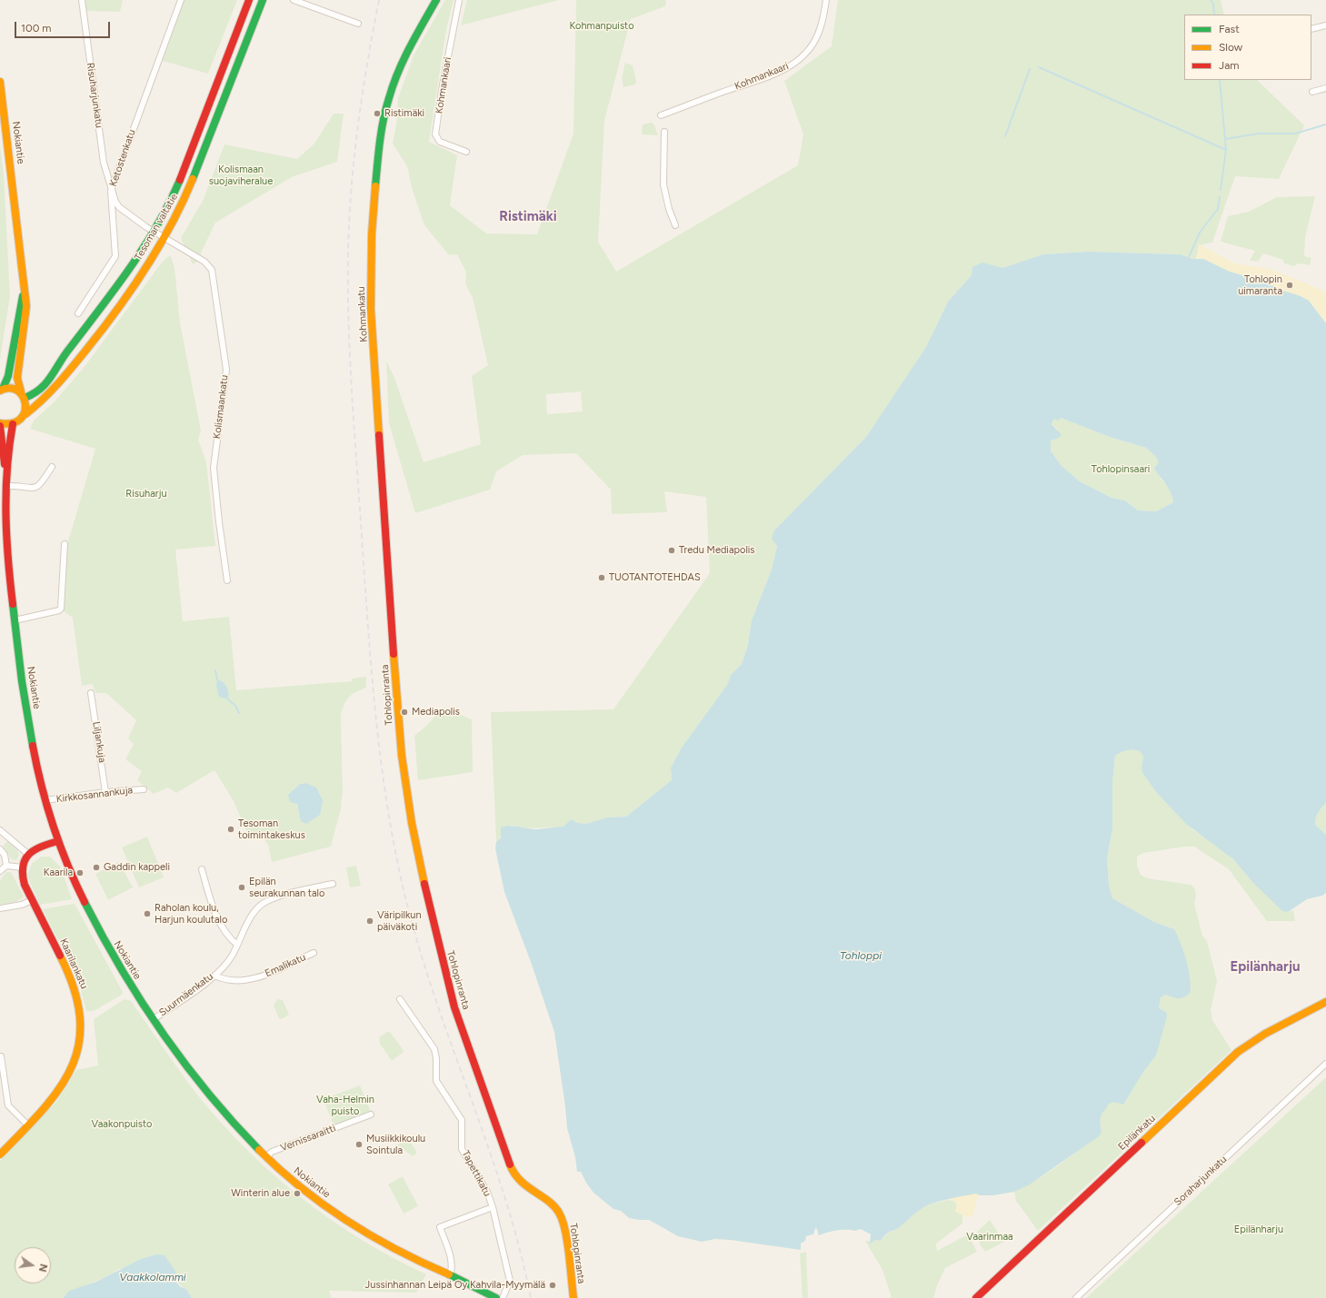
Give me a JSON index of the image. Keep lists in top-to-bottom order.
{
  "streets": {
    "main road": [
      "Nokiantie",
      "Tesoman valtatie",
      "Kohmankatu",
      "Tohlopinranta",
      "Kaarilankatu",
      "Epilänkatu"
    ],
    "street": [
      "Kohmankaari",
      "Risuharjunkatu",
      "Ketostenkatu",
      "Kolismaankatu",
      "Liljankuja",
      "Kirkkosannankuja",
      "Emalikatu",
      "Suurmäenkatu",
      "Vernissaraitti",
      "Tapettikatu",
      "Soraharjunkatu"
    ]
  },
  "crossings": [
    ["Risuharjunkatu", "Ketostenkatu"],
    ["Risuharjunkatu", "Kolismaankatu"],
    ["Nokiantie", "Tesoman valtatie"],
    ["Nokiantie", "Kirkkosannankuja"],
    ["Nokiantie", "Suurmäenkatu"],
    ["Nokiantie", "Vernissaraitti"],
    ["Ketostenkatu", "Kolismaankatu"],
    ["Tesoman valtatie", "Kolismaankatu"],
    ["Kohmankatu", "Tohlopinranta"],
    ["Liljankuja", "Kirkkosannankuja"],
    ["Emalikatu", "Suurmäenkatu"]
  ],
  "districts": ["Ristimäki", "Epilänharju"],
  "water": ["Tohloppi", "Vaakkolammi"],
  "parks": [
    "Kohmanpuisto",
    "Kolismaan suojaviheralue",
    "Tohlopinsaari",
    "Risuharju",
    "Vaha-Helmin puisto",
    "Vaakonpuisto",
    "Epilänharju",
    "Vaarinmaa"
  ],
  "places": [
    "Ristimäki",
    "Tohlopin uimaranta",
    "Tredu Mediapolis",
    "TUOTANTOTEHDAS",
    "Mediapolis",
    "Tesoman toimintakeskus",
    "Gaddin kappeli",
    "Kaarila",
    "Epilän seurakunnan talo",
    "Raholan koulu, Harjun koulutalo",
    "Väripilkun päiväkoti",
    "Musiikkikoulu Sointula",
    "Winterin alue",
    "Jussinhannan Leipä Oy Kahvila-Myymälä"
  ],
  "legend": ["Fast", "Slow", "Jam"],
  "scale_bar": "100 m",
  "north": "right"
}
